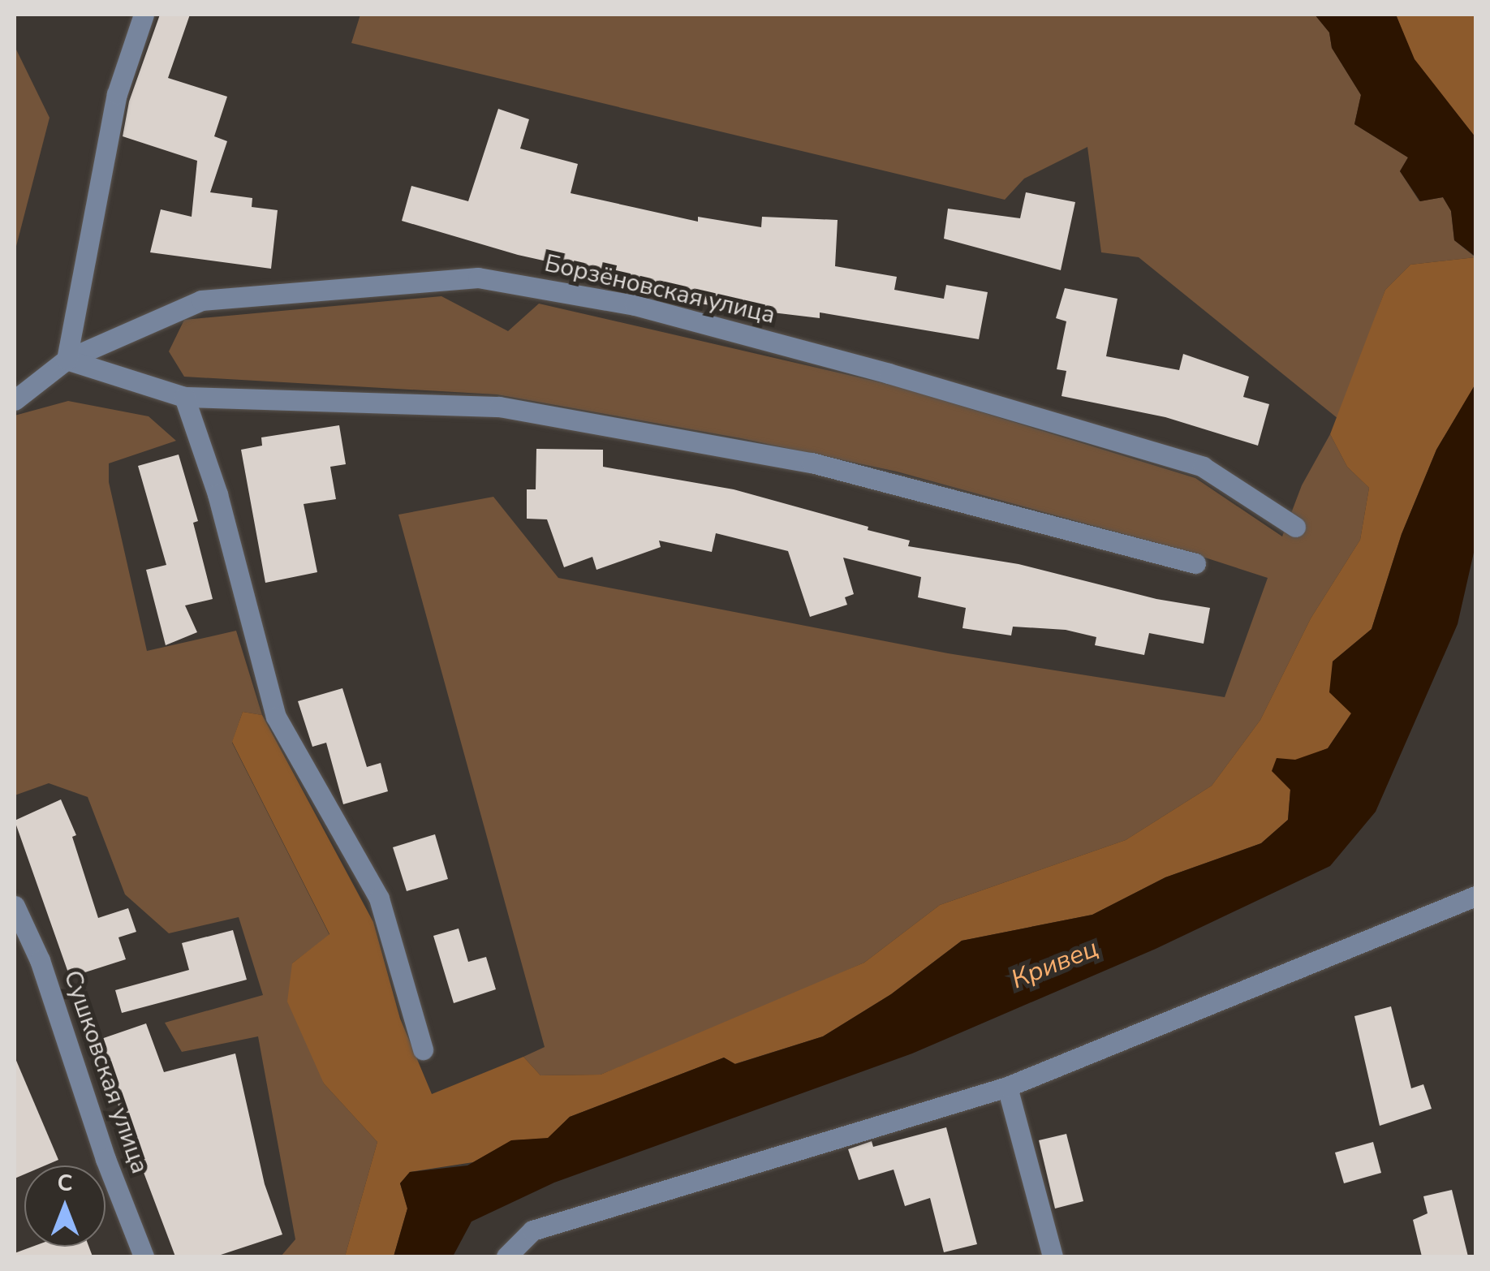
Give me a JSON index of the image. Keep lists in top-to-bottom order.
{
  "streets": {
    "street": ["Борзёновская улица", "Сушковская улица"]
  },
  "water": ["Кривец"],
  "north": "top"
}
